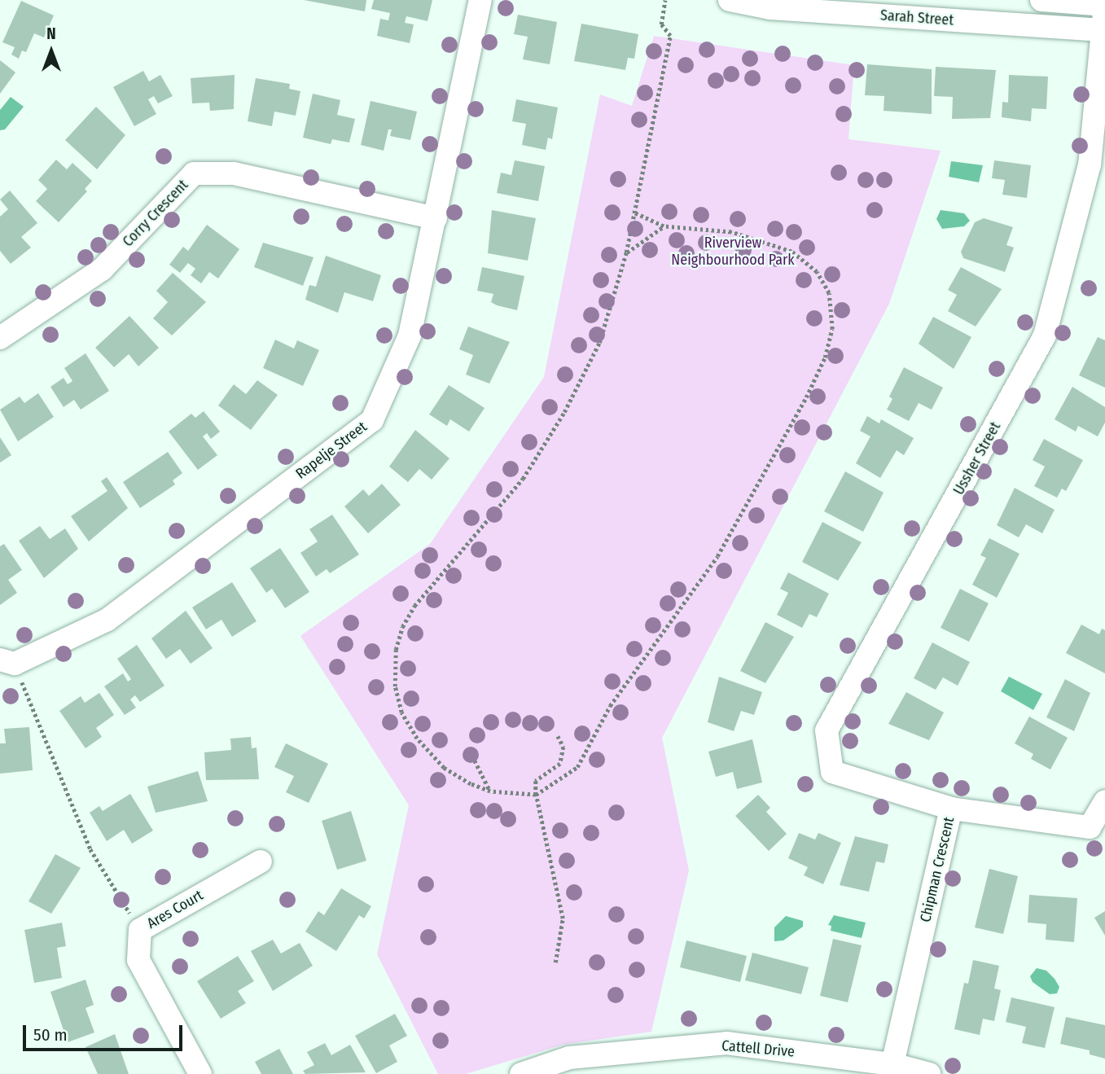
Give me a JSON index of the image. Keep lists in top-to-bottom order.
{
  "streets": {
    "street": [
      "Sarah Street",
      "Corry Crescent",
      "Rapelje Street",
      "Ussher Street",
      "Chipman Crescent",
      "Ares Court",
      "Cattell Drive"
    ]
  },
  "crossings": [
    ["Sarah Street", "Ussher Street"],
    ["Corry Crescent", "Rapelje Street"],
    ["Ussher Street", "Chipman Crescent"],
    ["Chipman Crescent", "Cattell Drive"]
  ],
  "parks": ["Riverview Neighbourhood Park"],
  "scale_bar": "50 m",
  "north": "top"
}
